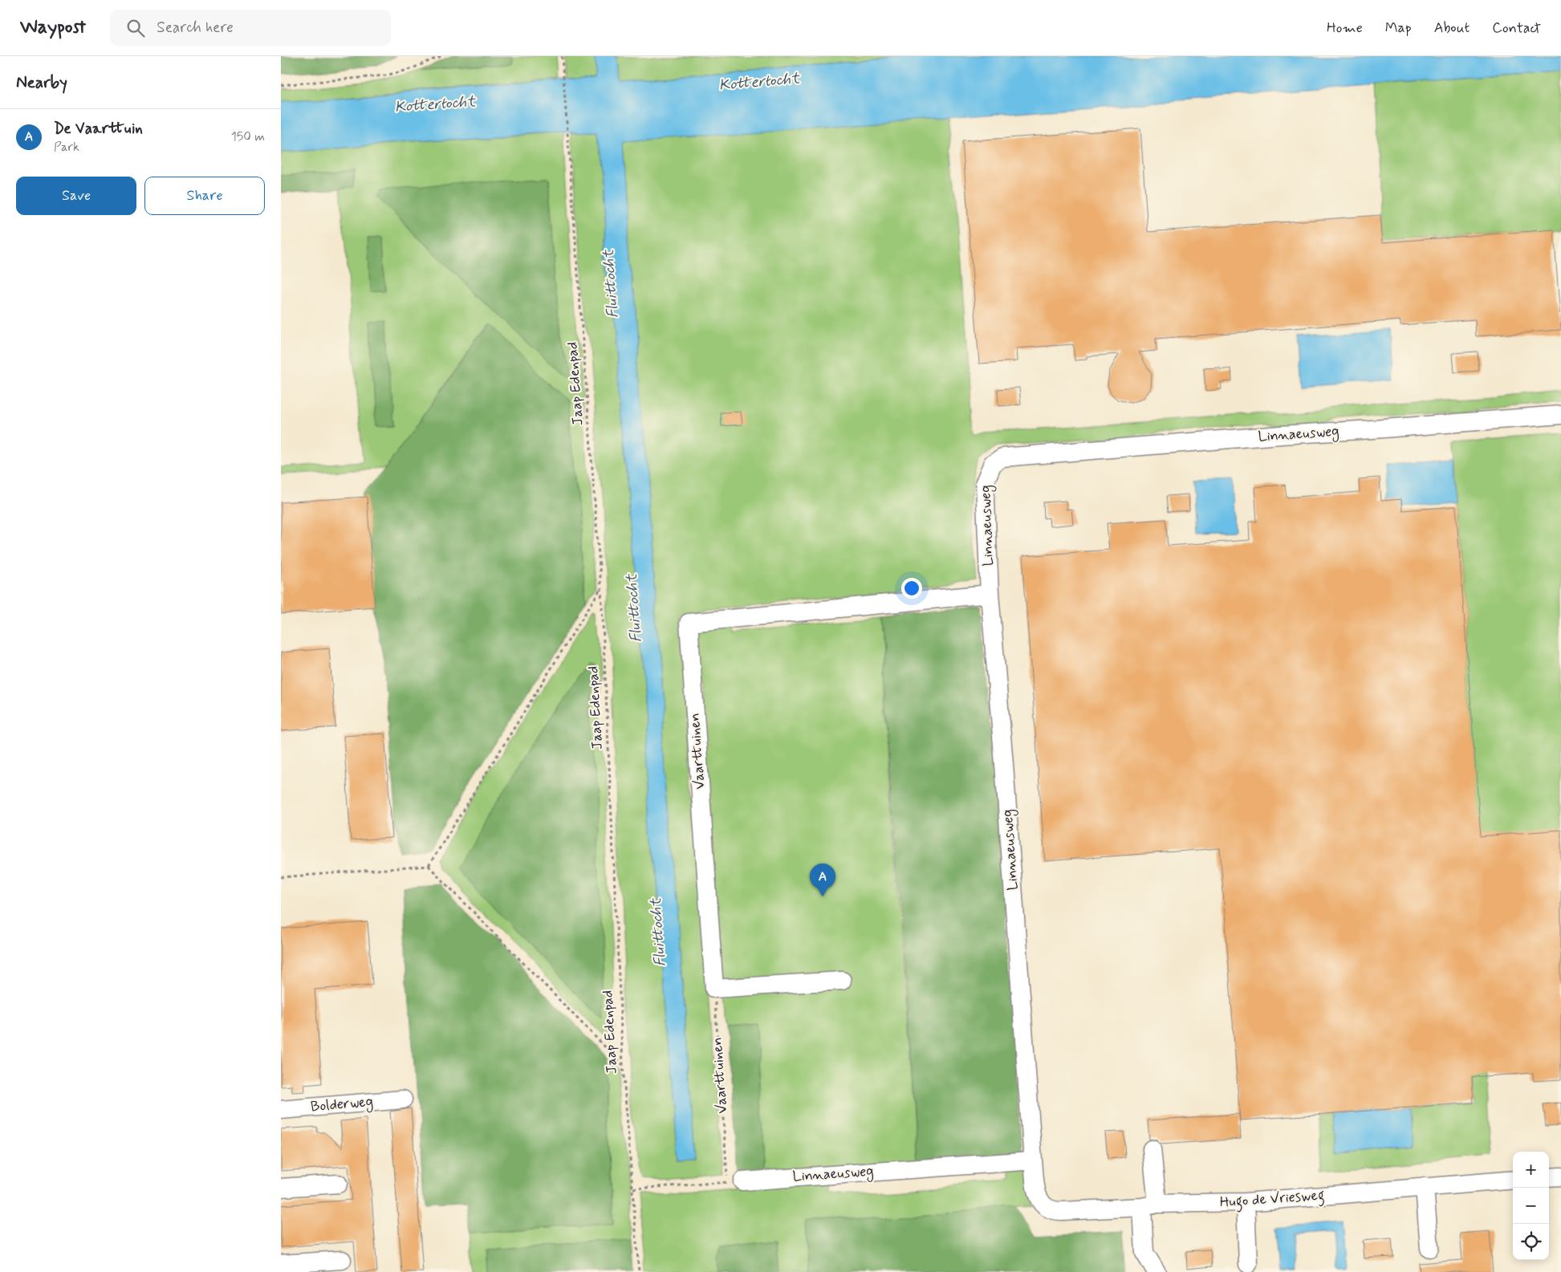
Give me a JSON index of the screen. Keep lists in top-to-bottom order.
{
  "streets": {
    "street": [
      "Linnaeusweg",
      "Vaarttuinen",
      "Bolderweg",
      "Hugo de Vriesweg"
    ],
    "path": ["Jaap Edenpad"]
  },
  "crossings": [
    ["Linnaeusweg", "Vaarttuinen"],
    ["Linnaeusweg", "Hugo de Vriesweg"]
  ],
  "water": ["Kottertocht", "Fluittocht"],
  "page": {
    "header": "Waypost",
    "search": "Search here",
    "nav": [
      "Home",
      "Map",
      "About",
      "Contact"
    ],
    "heading": "Nearby",
    "list": [
      {
        "mark": "A",
        "name": "De Vaarttuin",
        "note": "Park",
        "value": "150 m"
      }
    ],
    "buttons": ["Save", "Share"],
    "pins": "A",
    "map_buttons": ["+", "−"]
  }
}
